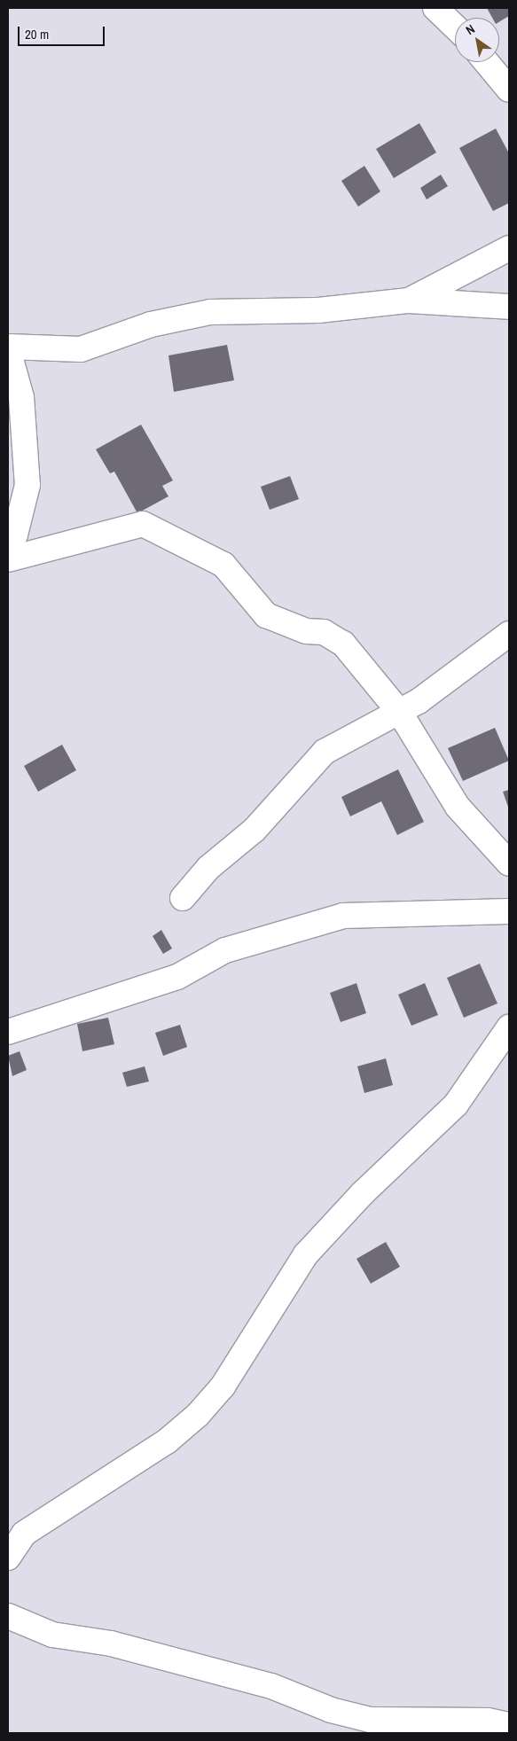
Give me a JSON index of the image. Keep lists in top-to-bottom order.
{
  "scale_bar": "20 m",
  "north": "top left"
}
